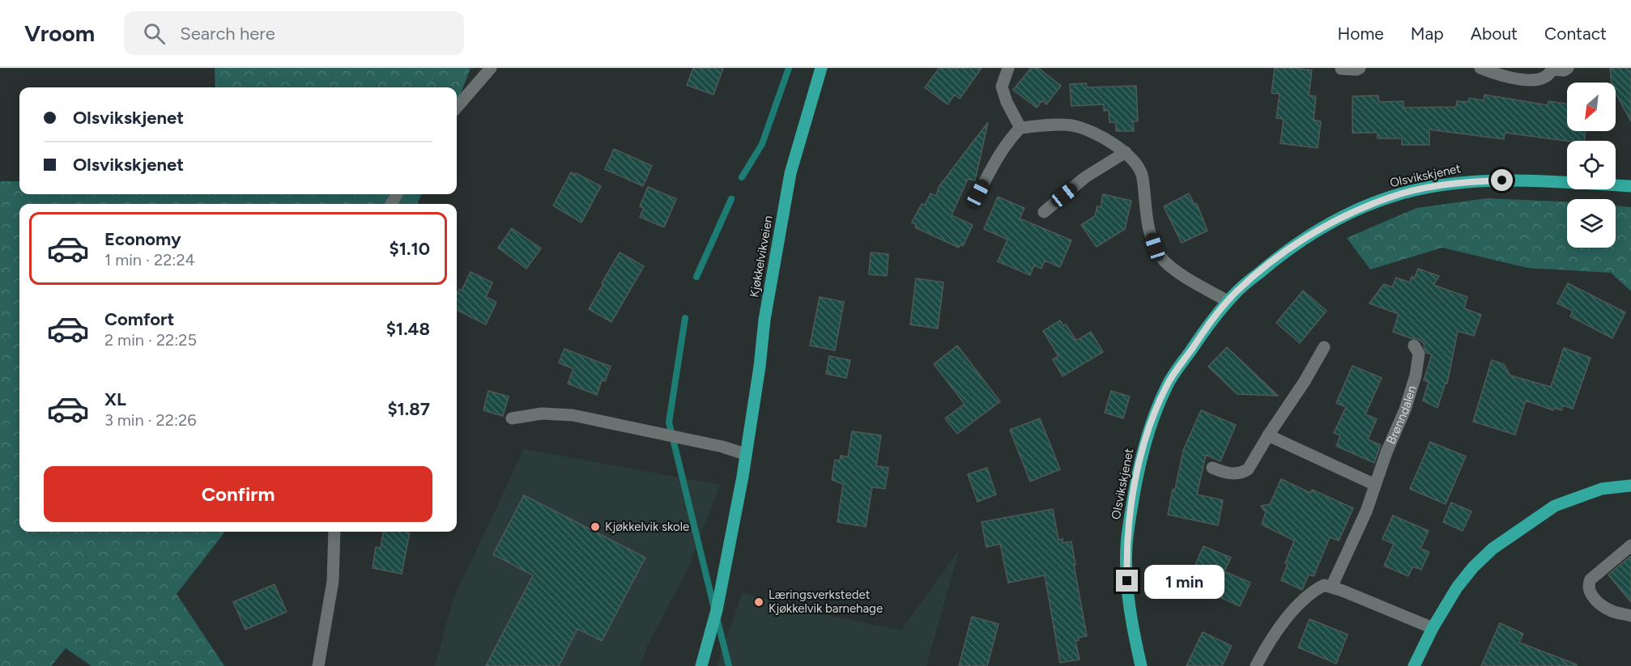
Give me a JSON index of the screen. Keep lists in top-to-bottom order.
{
  "streets": {
    "main road": ["Olsvikskjenet", "Kjøkkelvikveien"],
    "street": ["Brønndalen"]
  },
  "places": ["Kjøkkelvik skole", "Læringsverkstedet Kjøkkelvik barnehage"],
  "north": "bottom left",
  "page": {
    "header": "Vroom",
    "search": "Search here",
    "nav": [
      "Home",
      "Map",
      "About",
      "Contact"
    ],
    "banner": ["Olsvikskjenet", "Olsvikskjenet"],
    "list": [
      {
        "name": "Economy",
        "note": "1 min · 22:24",
        "value": "$1.10"
      },
      {
        "name": "Comfort",
        "note": "2 min · 22:25",
        "value": "$1.48"
      },
      {
        "name": "XL",
        "note": "3 min · 22:26",
        "value": "$1.87"
      }
    ],
    "buttons": "Confirm",
    "bubble": "1 min"
  }
}
